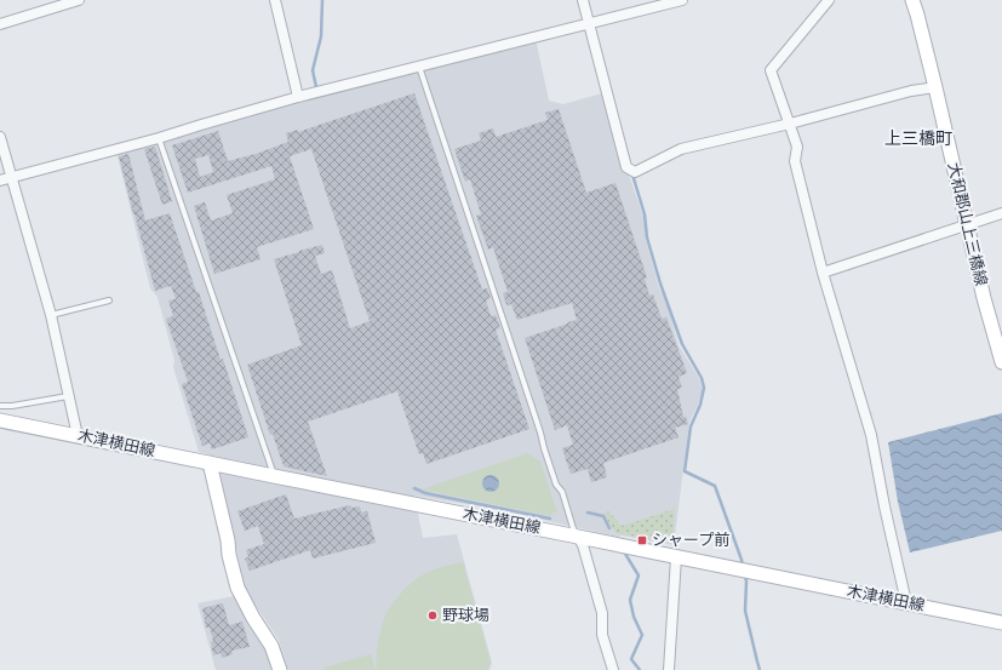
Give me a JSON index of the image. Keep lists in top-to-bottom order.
{
  "streets": {
    "main road": ["大和郡山上三橋線", "木津横田線"]
  },
  "districts": ["上三橋町"],
  "places": {
    "transit": ["シャープ前"],
    "other": ["野球場"]
  }
}
